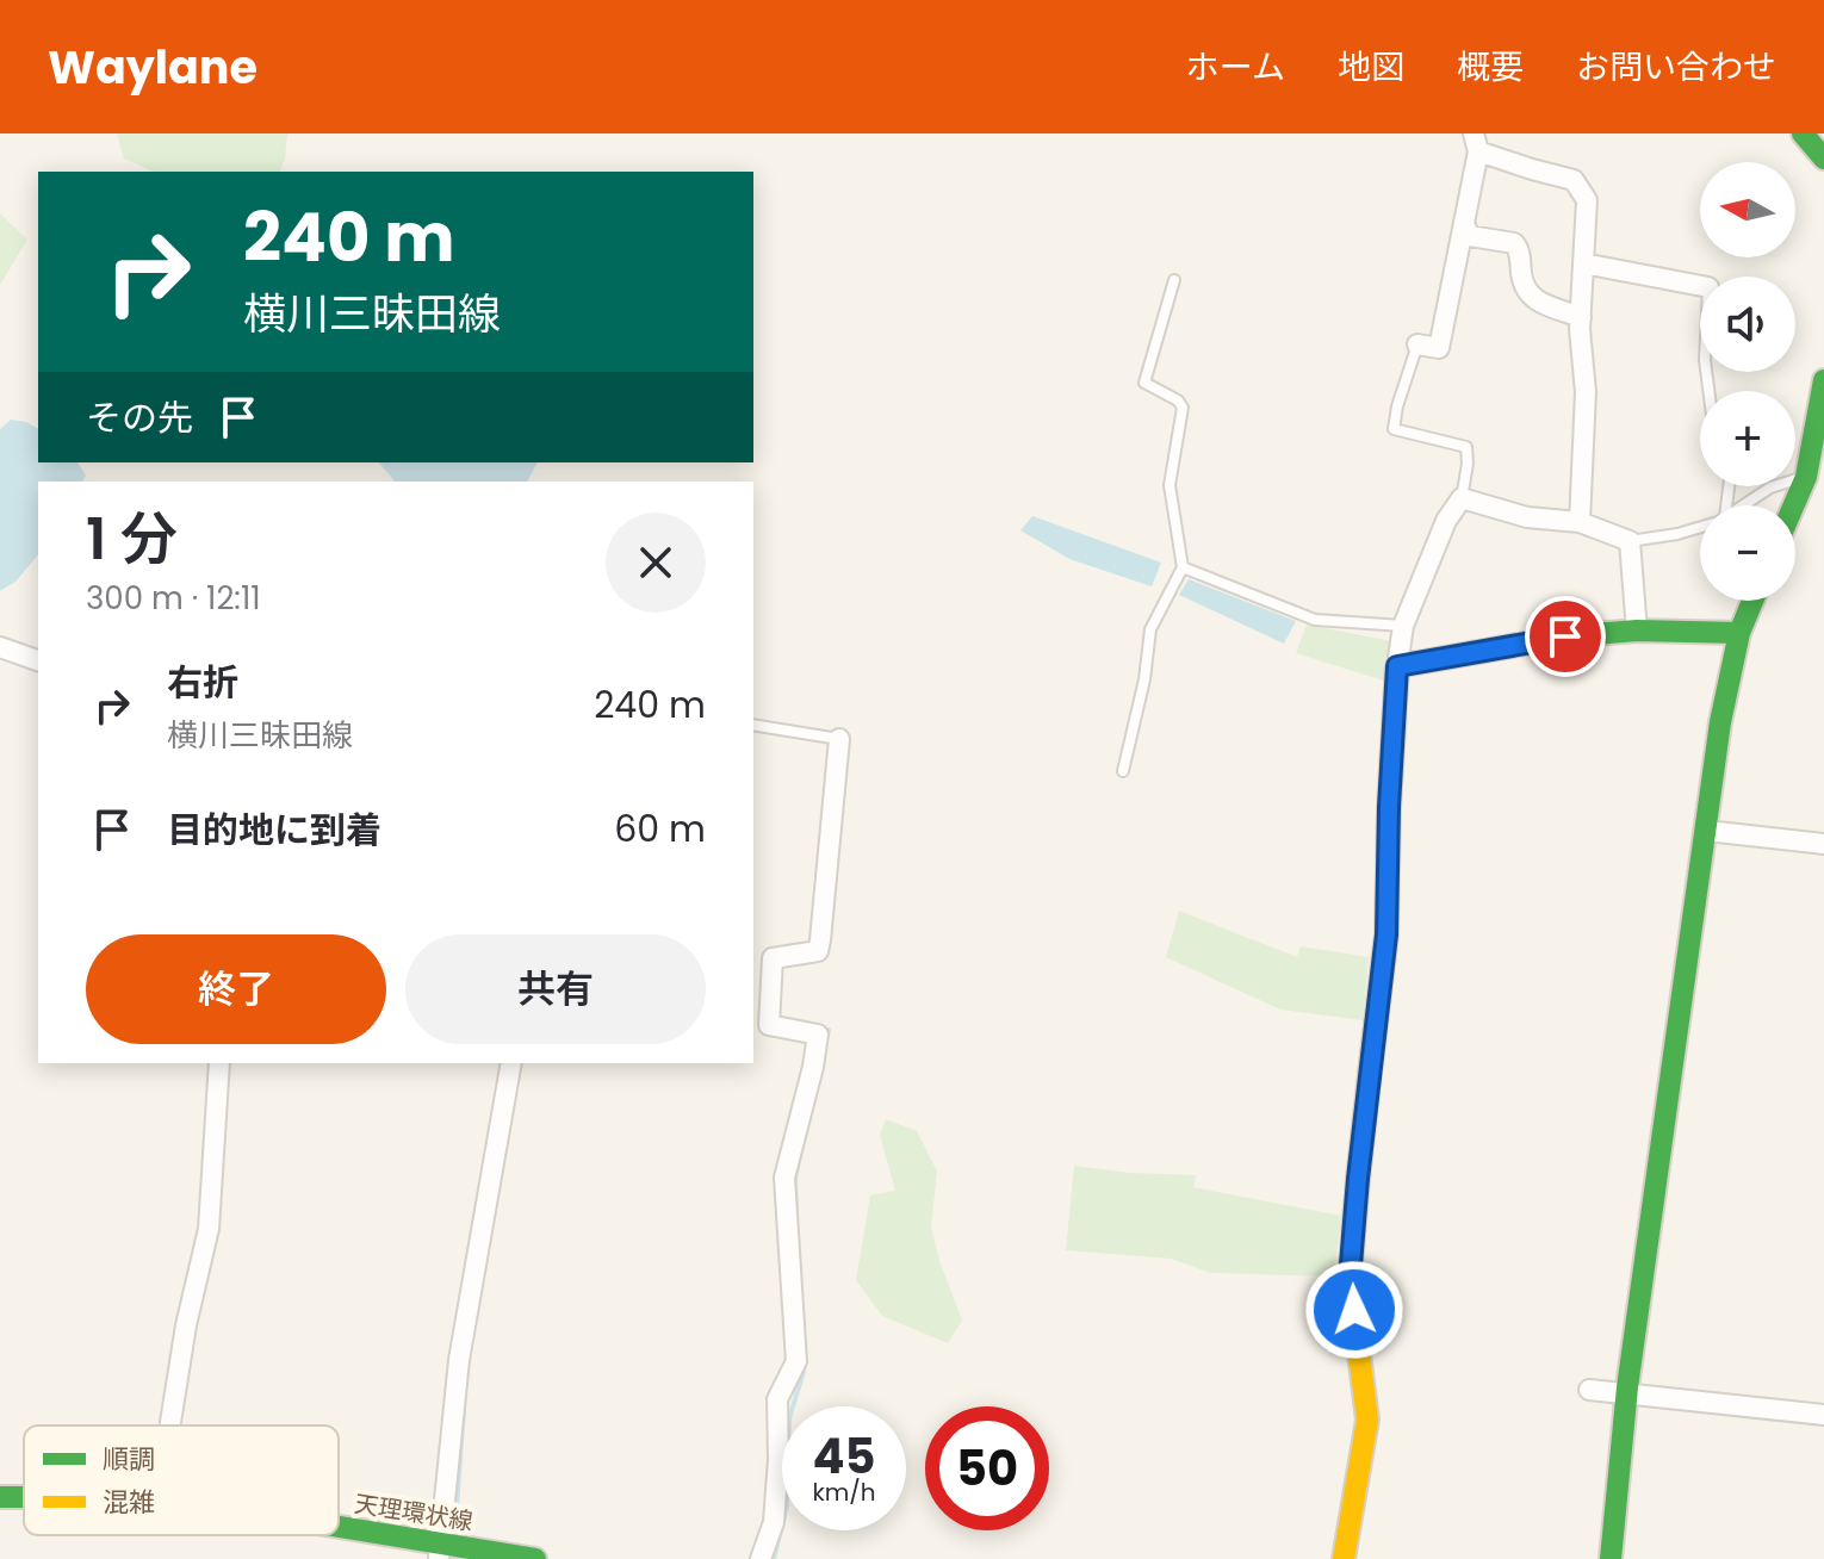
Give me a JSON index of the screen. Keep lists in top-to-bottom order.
{
  "streets": {
    "main road": ["天理環状線"]
  },
  "legend": ["順調", "混雑"],
  "north": "left",
  "page": {
    "header": "Waylane",
    "nav": [
      "ホーム",
      "地図",
      "概要",
      "お問い合わせ"
    ],
    "map_buttons": ["+", "−"],
    "turn": ["240 m", "横川三昧田線"],
    "then": "その先",
    "heading": ["1 分", "300 m · 12:11"],
    "list": [
      {
        "name": "右折",
        "note": "横川三昧田線",
        "value": "240 m"
      },
      {
        "name": "目的地に到着",
        "value": "60 m"
      }
    ],
    "buttons": ["終了", "共有"],
    "speed": "45 km/h",
    "limit": "50"
  }
}
